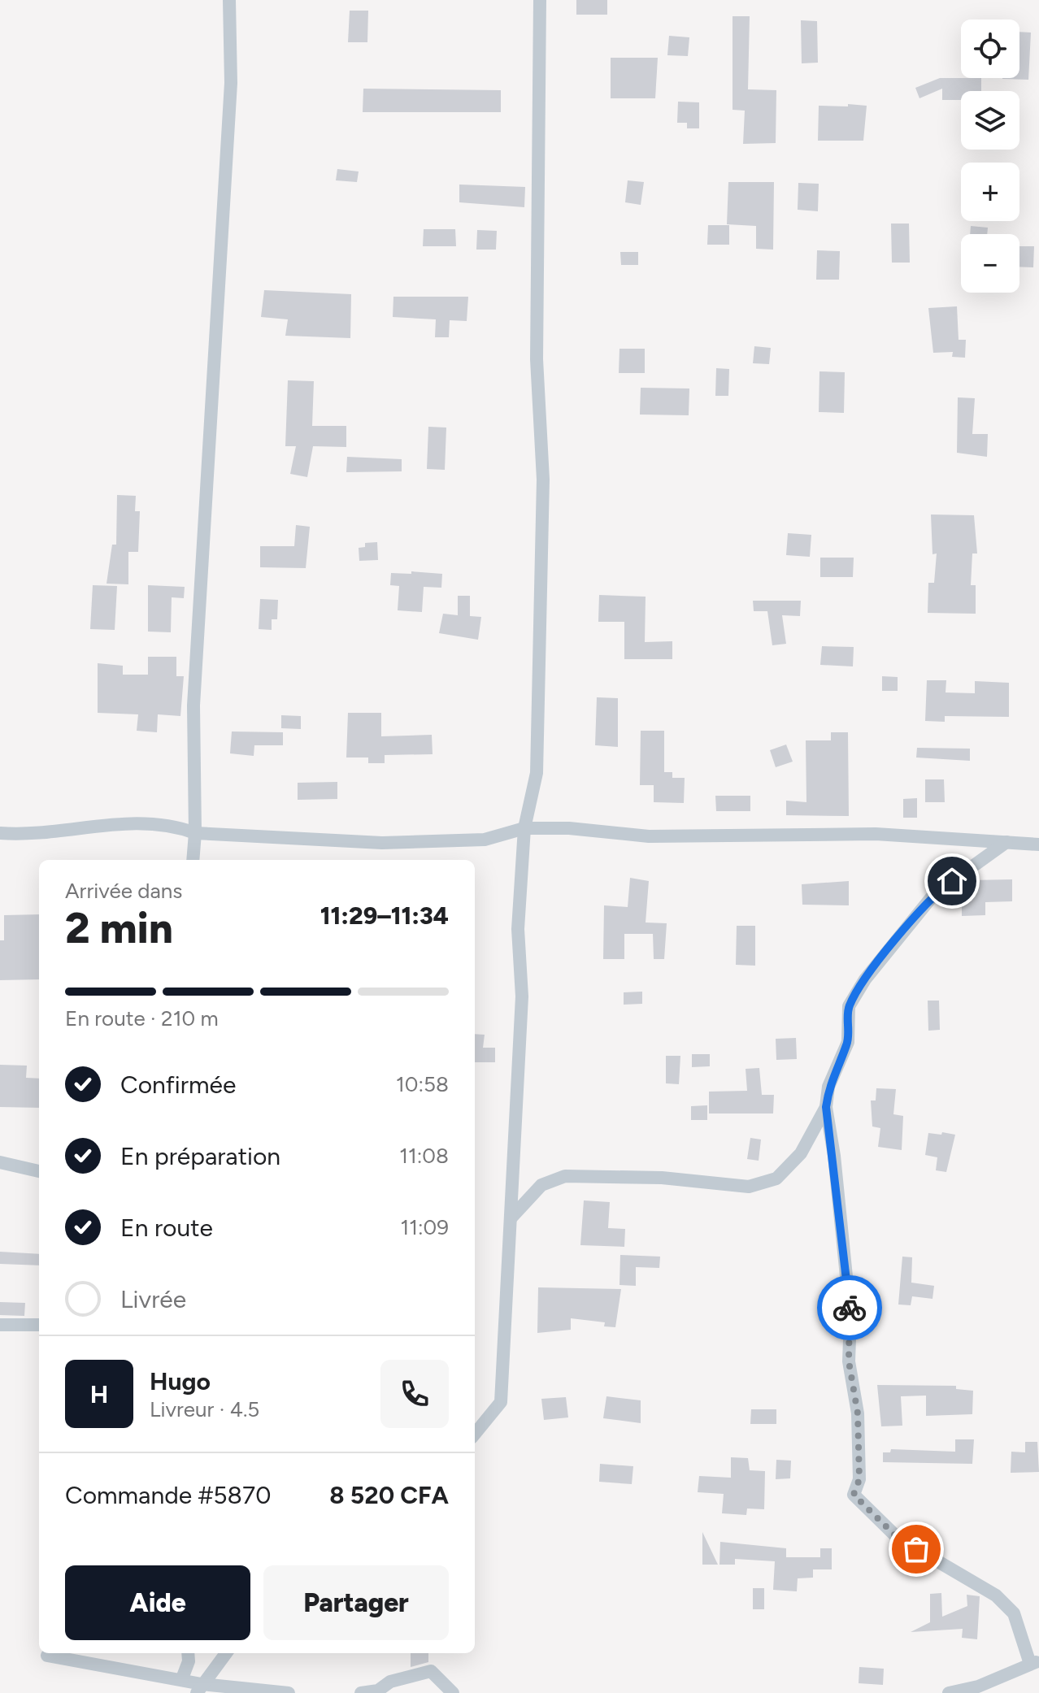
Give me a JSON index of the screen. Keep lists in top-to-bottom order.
{
  "page": {
    "map_buttons": ["+", "−"],
    "heading": ["2 min", "Arrivée dans", "11:29–11:34"],
    "panel": [
      "Hugo",
      "Livreur · 4.5",
      "Commande #5870",
      "8 520 CFA"
    ],
    "bar": "En route · 210 m",
    "list": [
      ["Confirmée", "10:58"],
      ["En préparation", "11:08"],
      ["En route", "11:09"],
      "Livrée"
    ],
    "round": "H",
    "buttons": ["Aide", "Partager"]
  }
}
